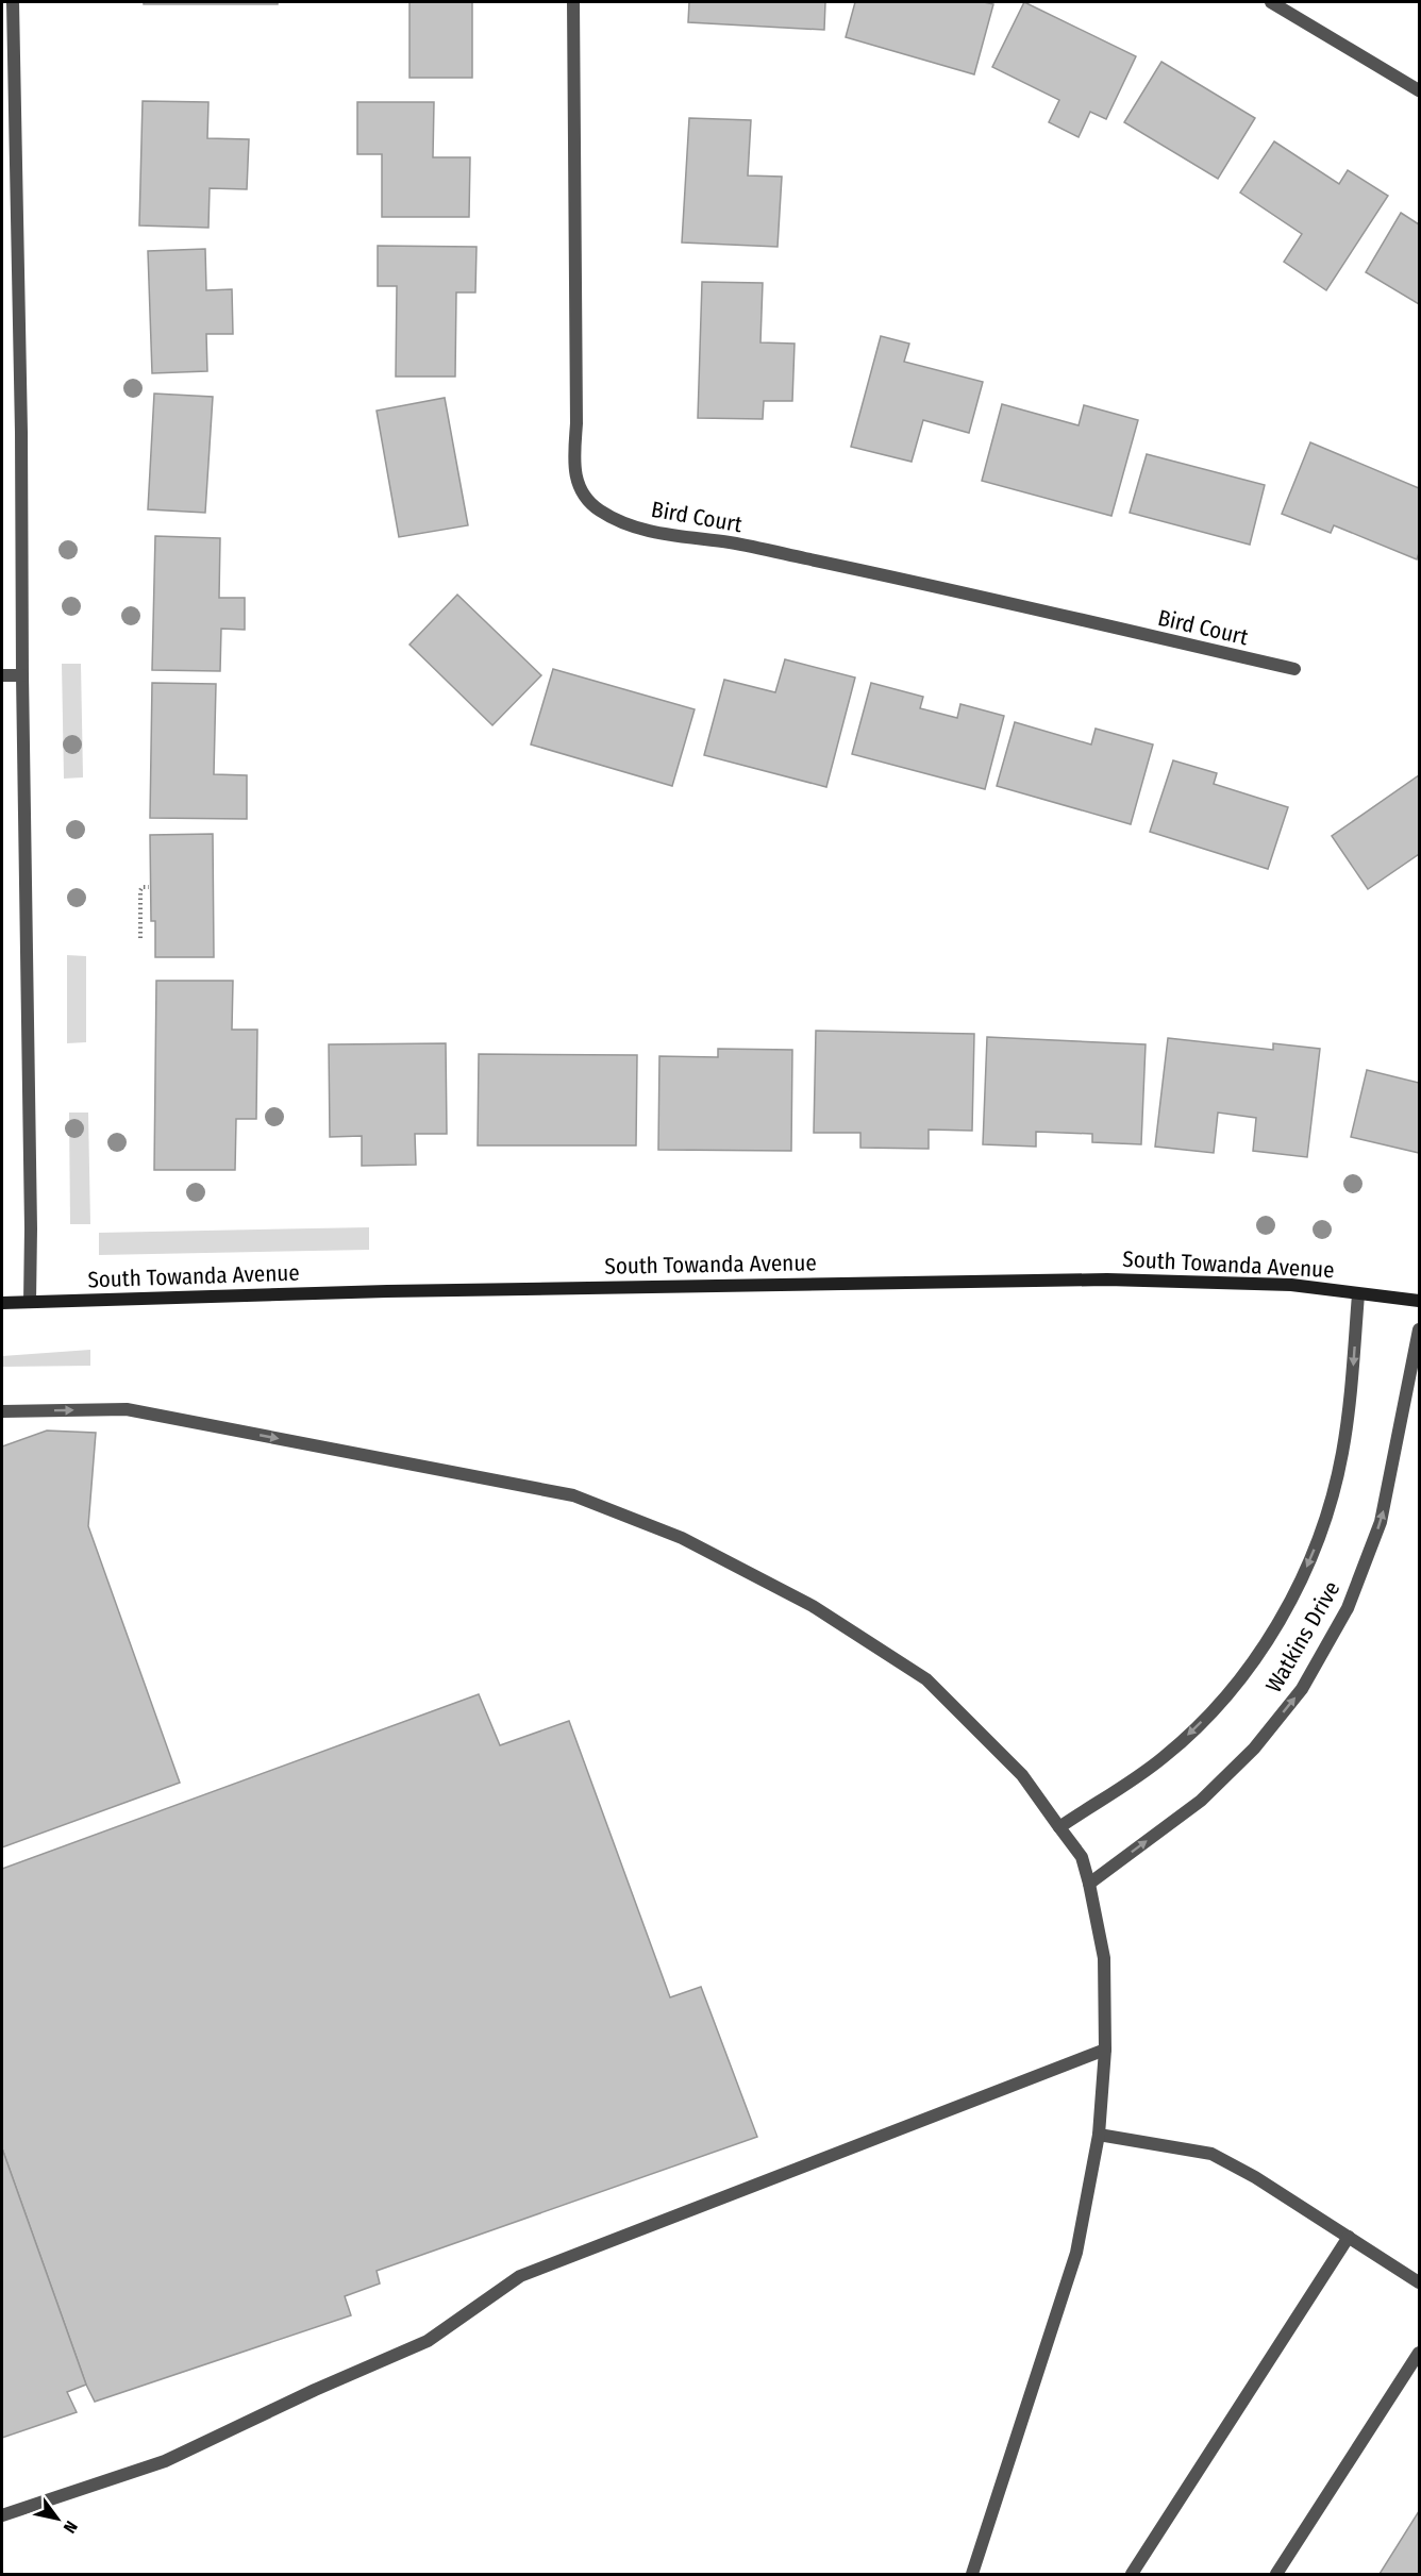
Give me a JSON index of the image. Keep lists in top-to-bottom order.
{
  "streets": {
    "main road": ["South Towanda Avenue"],
    "street": ["Bird Court", "Watkins Drive"]
  },
  "crossings": [
    ["South Towanda Avenue", "Watkins Drive"]
  ],
  "north": "bottom right"
}
